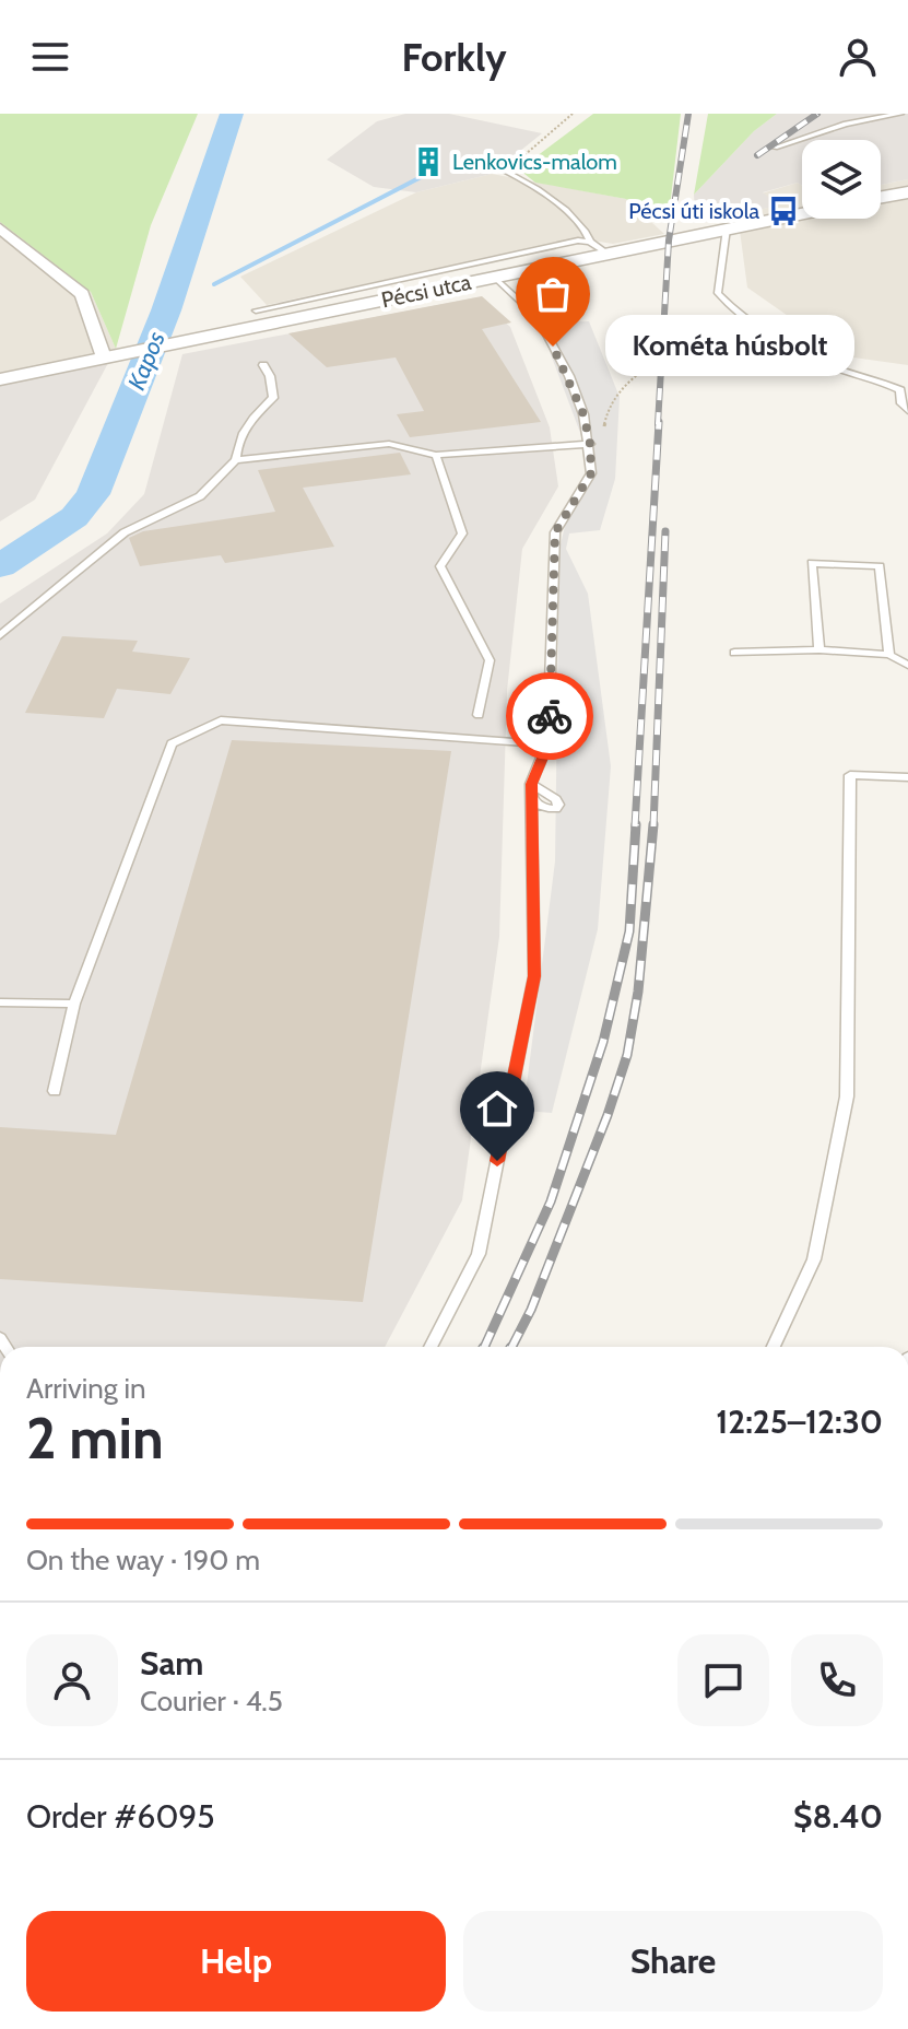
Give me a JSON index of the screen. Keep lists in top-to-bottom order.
{
  "streets": {
    "street": ["Pécsi utca"]
  },
  "water": ["Kapos"],
  "places": {
    "building": ["Lenkovics-malom"],
    "bus stop": ["Pécsi úti iskola"],
    "other": ["Kométa húsbolt"]
  },
  "page": {
    "header": "Forkly",
    "bubble": "Kométa húsbolt",
    "heading": ["2 min", "Arriving in", "12:25–12:30"],
    "panel": [
      "Sam",
      "Courier · 4.5",
      "Order #6095",
      "$8.40"
    ],
    "bar": "On the way · 190 m",
    "buttons": ["Help", "Share"]
  }
}
